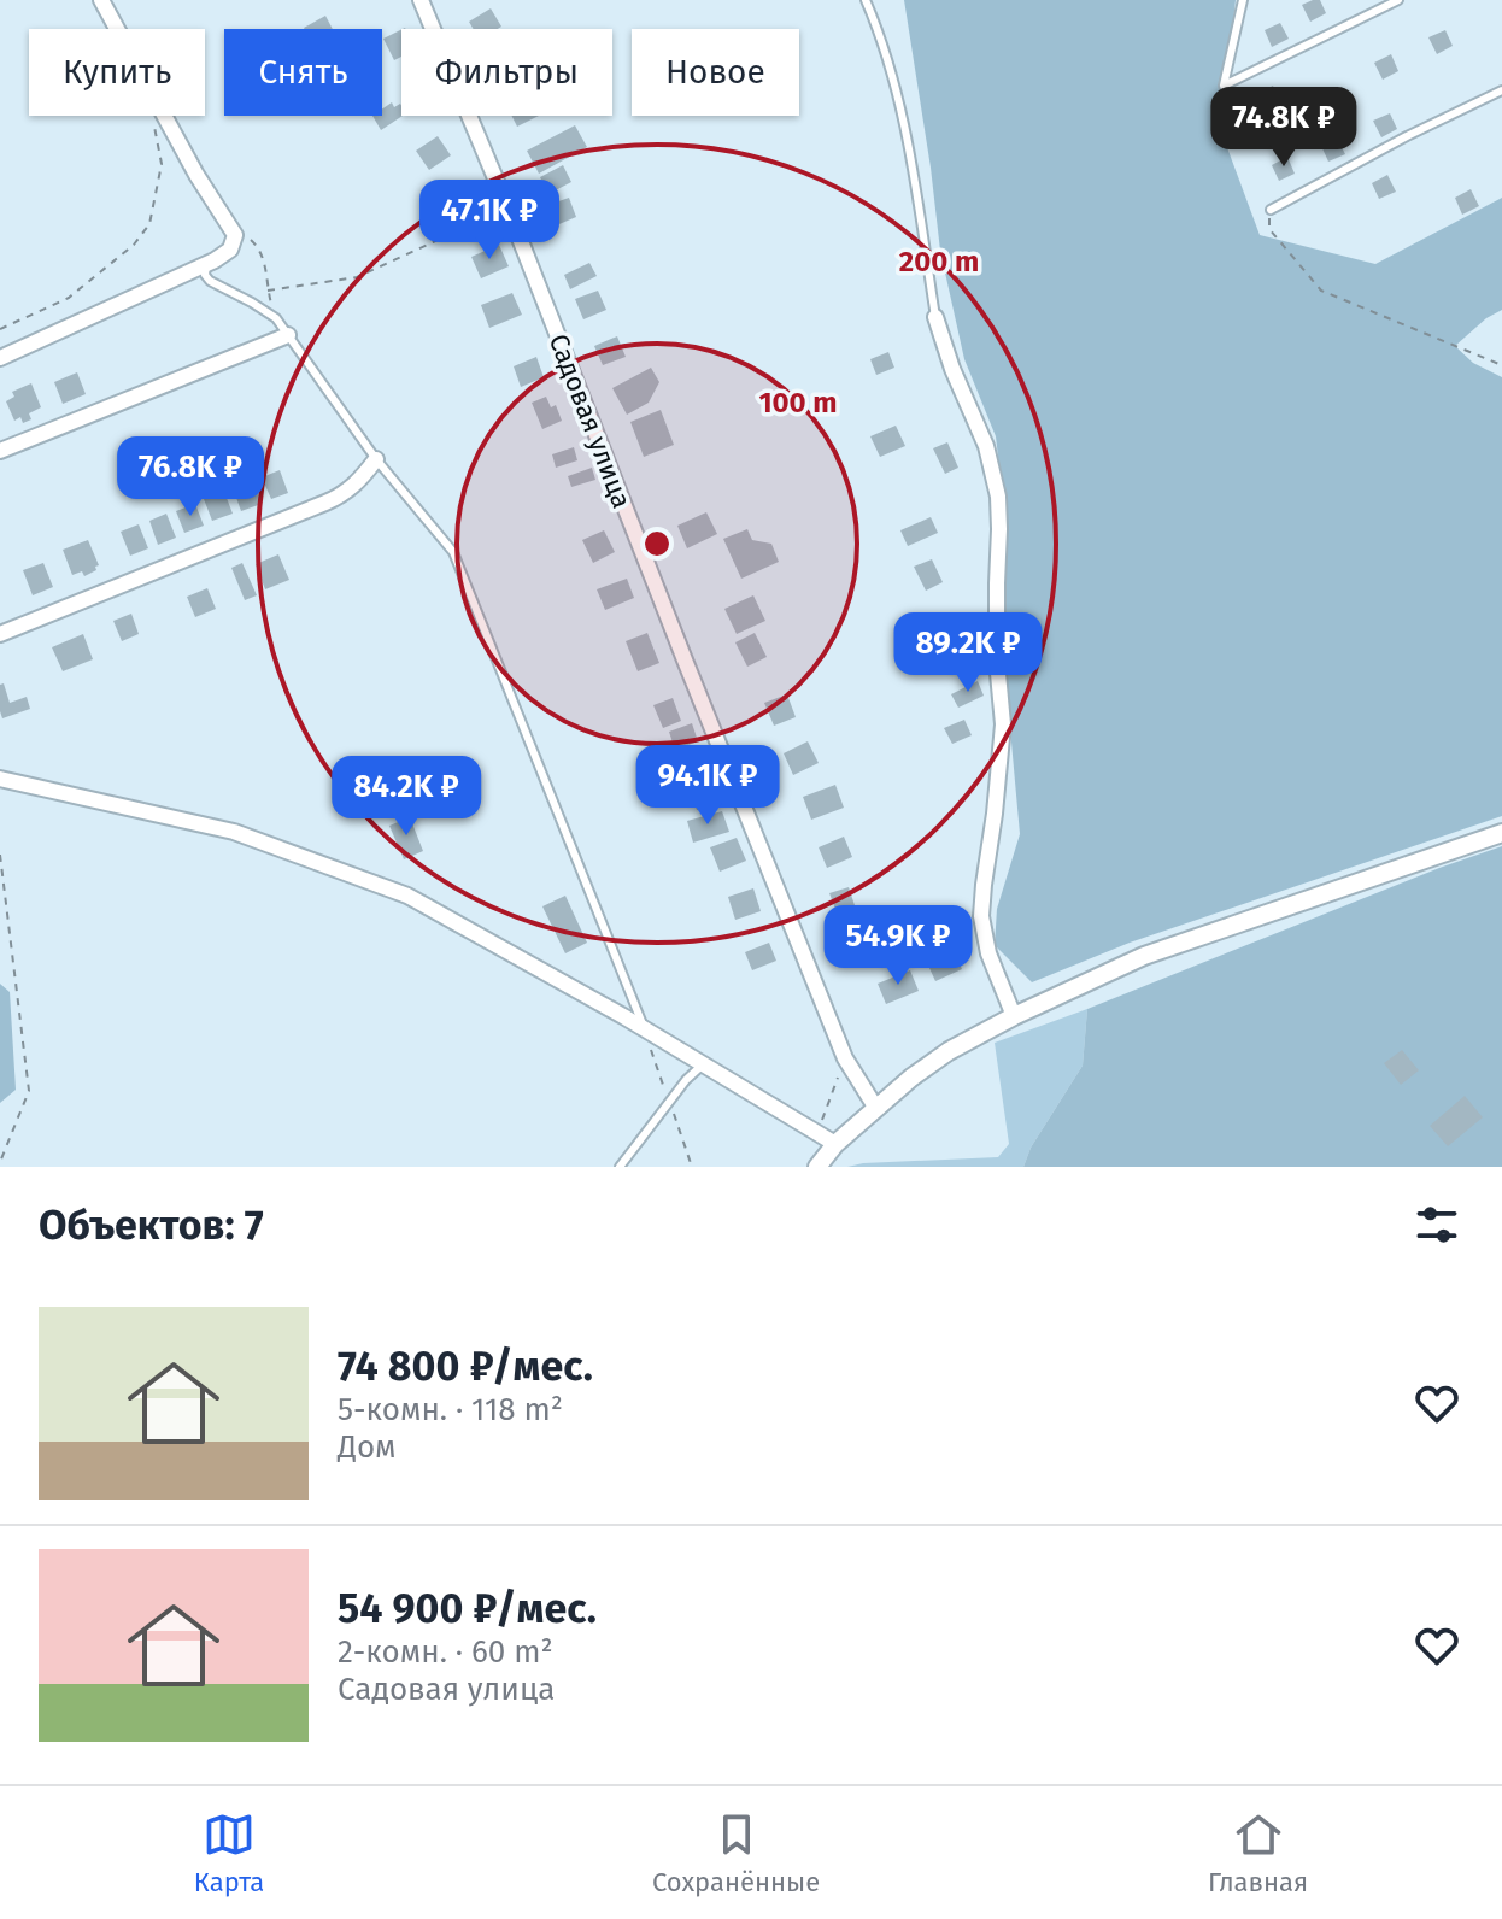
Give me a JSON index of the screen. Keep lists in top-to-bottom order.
{
  "streets": {
    "street": ["Садовая улица"]
  },
  "page": {
    "chip": [
      "Купить",
      "Снять",
      "Фильтры",
      "Новое"
    ],
    "price": [
      "74.8K ₽",
      "47.1K ₽",
      "76.8K ₽",
      "89.2K ₽",
      "94.1K ₽",
      "84.2K ₽",
      "54.9K ₽"
    ],
    "heading": "Объектов: 7",
    "list": [
      {
        "name": "74 800 ₽/мес.",
        "note": "5-комн. · 118 m² · Дом"
      },
      {
        "name": "54 900 ₽/мес.",
        "note": "2-комн. · 60 m² · Садовая улица"
      }
    ],
    "tabs": ["Карта", "Сохранённые", "Главная"]
  },
  "rings": ["200 m", "100 m"]
}
